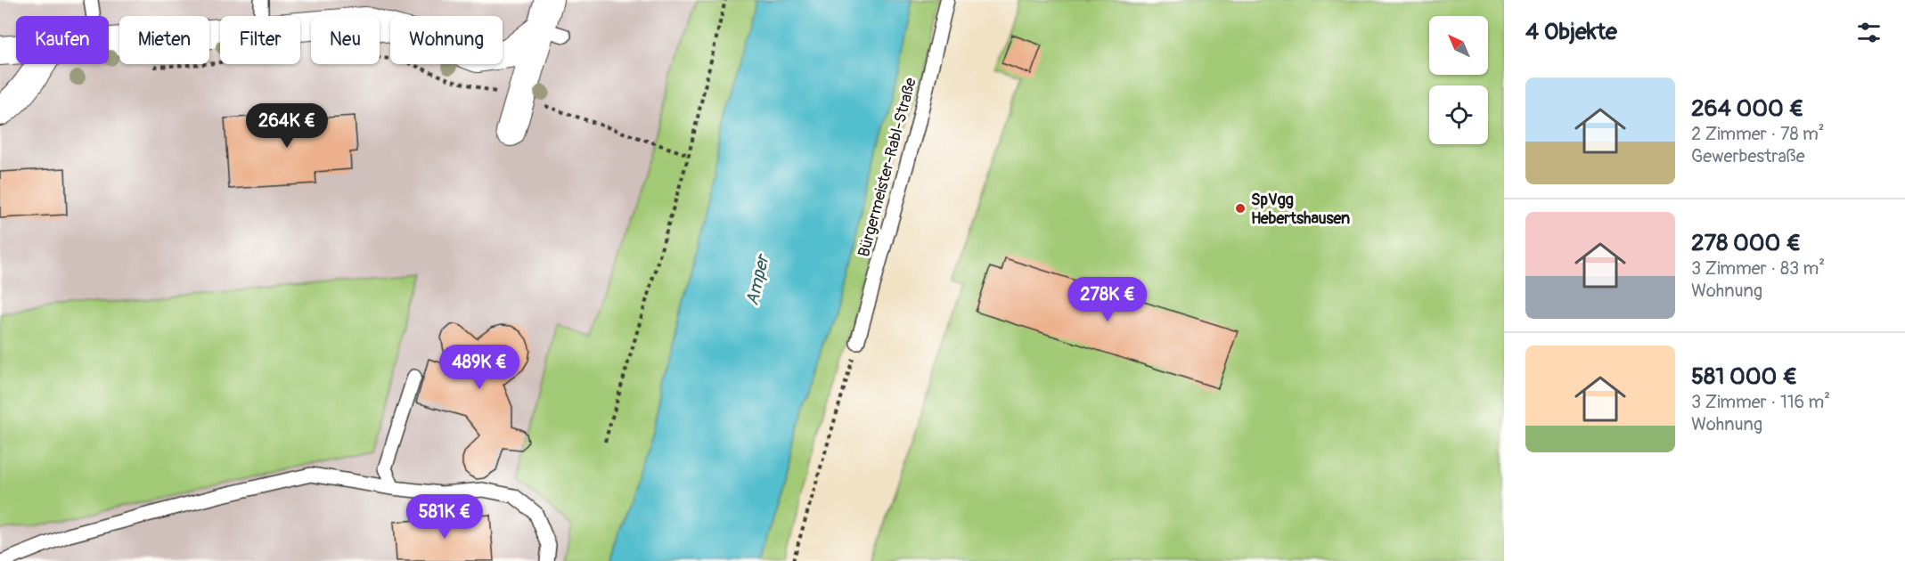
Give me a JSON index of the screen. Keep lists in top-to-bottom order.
{
  "streets": {
    "lane": ["Bürgermeister-Rabl-Straße"]
  },
  "water": ["Amper"],
  "places": ["SpVgg Hebertshausen"],
  "north": "top left",
  "page": {
    "heading": "4 Objekte",
    "chip": [
      "Kaufen",
      "Mieten",
      "Filter",
      "Neu",
      "Wohnung"
    ],
    "list": [
      {
        "name": "264 000 €",
        "note": "2 Zimmer · 78 m² · Gewerbestraße"
      },
      {
        "name": "278 000 €",
        "note": "3 Zimmer · 83 m² · Wohnung"
      },
      {
        "name": "581 000 €",
        "note": "3 Zimmer · 116 m² · Wohnung"
      }
    ],
    "price": [
      "264K €",
      "278K €",
      "489K €",
      "581K €"
    ]
  }
}
